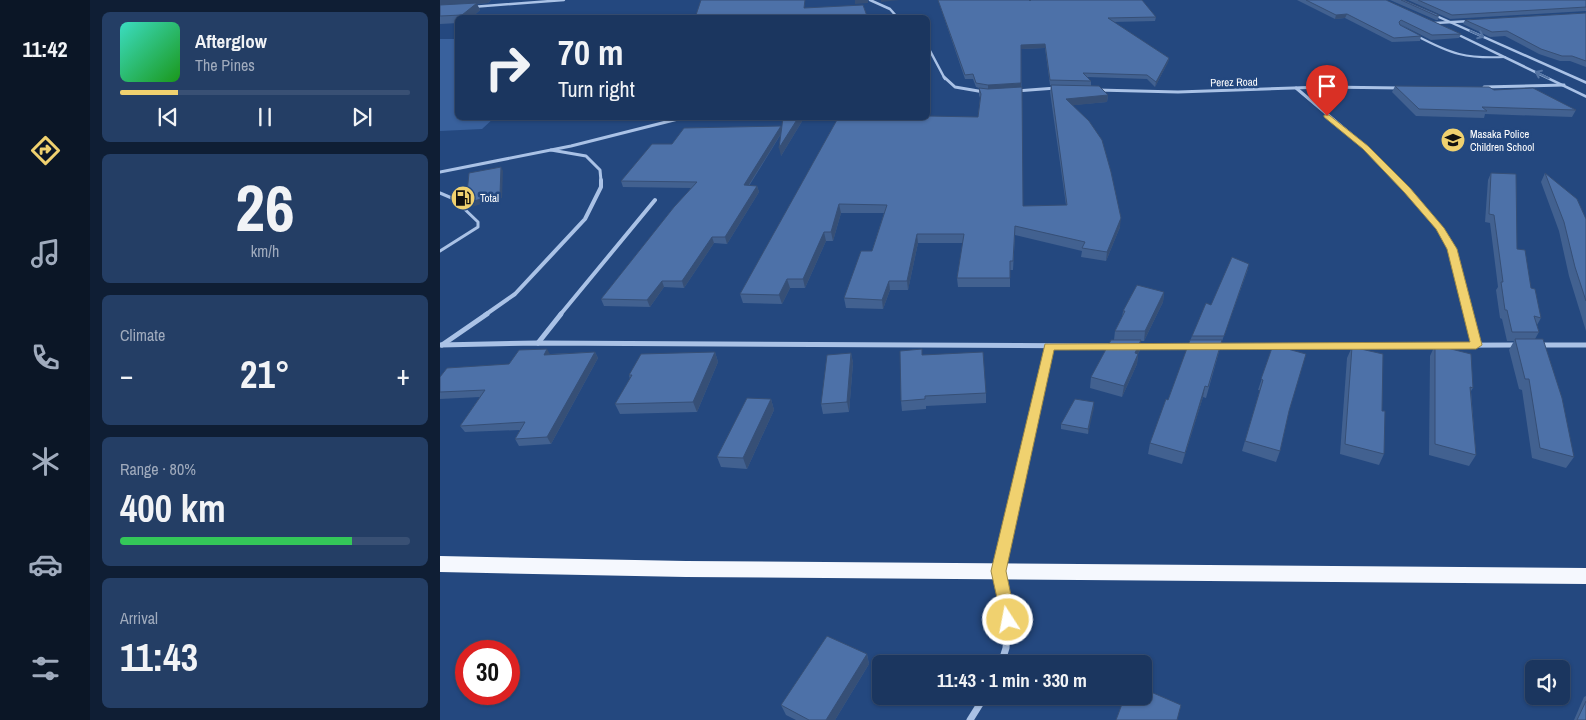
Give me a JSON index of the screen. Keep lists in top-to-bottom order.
{
  "streets": {
    "street": ["Perez Road"]
  },
  "places": {
    "school or university": ["Masaka Police Children School"],
    "fuel station": ["Total"]
  },
  "page": {
    "tabs": "11:42",
    "turn": ["70 m", "Turn right"],
    "song": ["Afterglow", "The Pines"],
    "tile": [
      ["26", "km/h"],
      "Climate",
      ["Range · 80%", "400 km"],
      ["Arrival", "11:43"]
    ],
    "heat": ["−", "21°", "+"],
    "limit": "30",
    "trip": "11:43 · 1 min · 330 m"
  }
}
